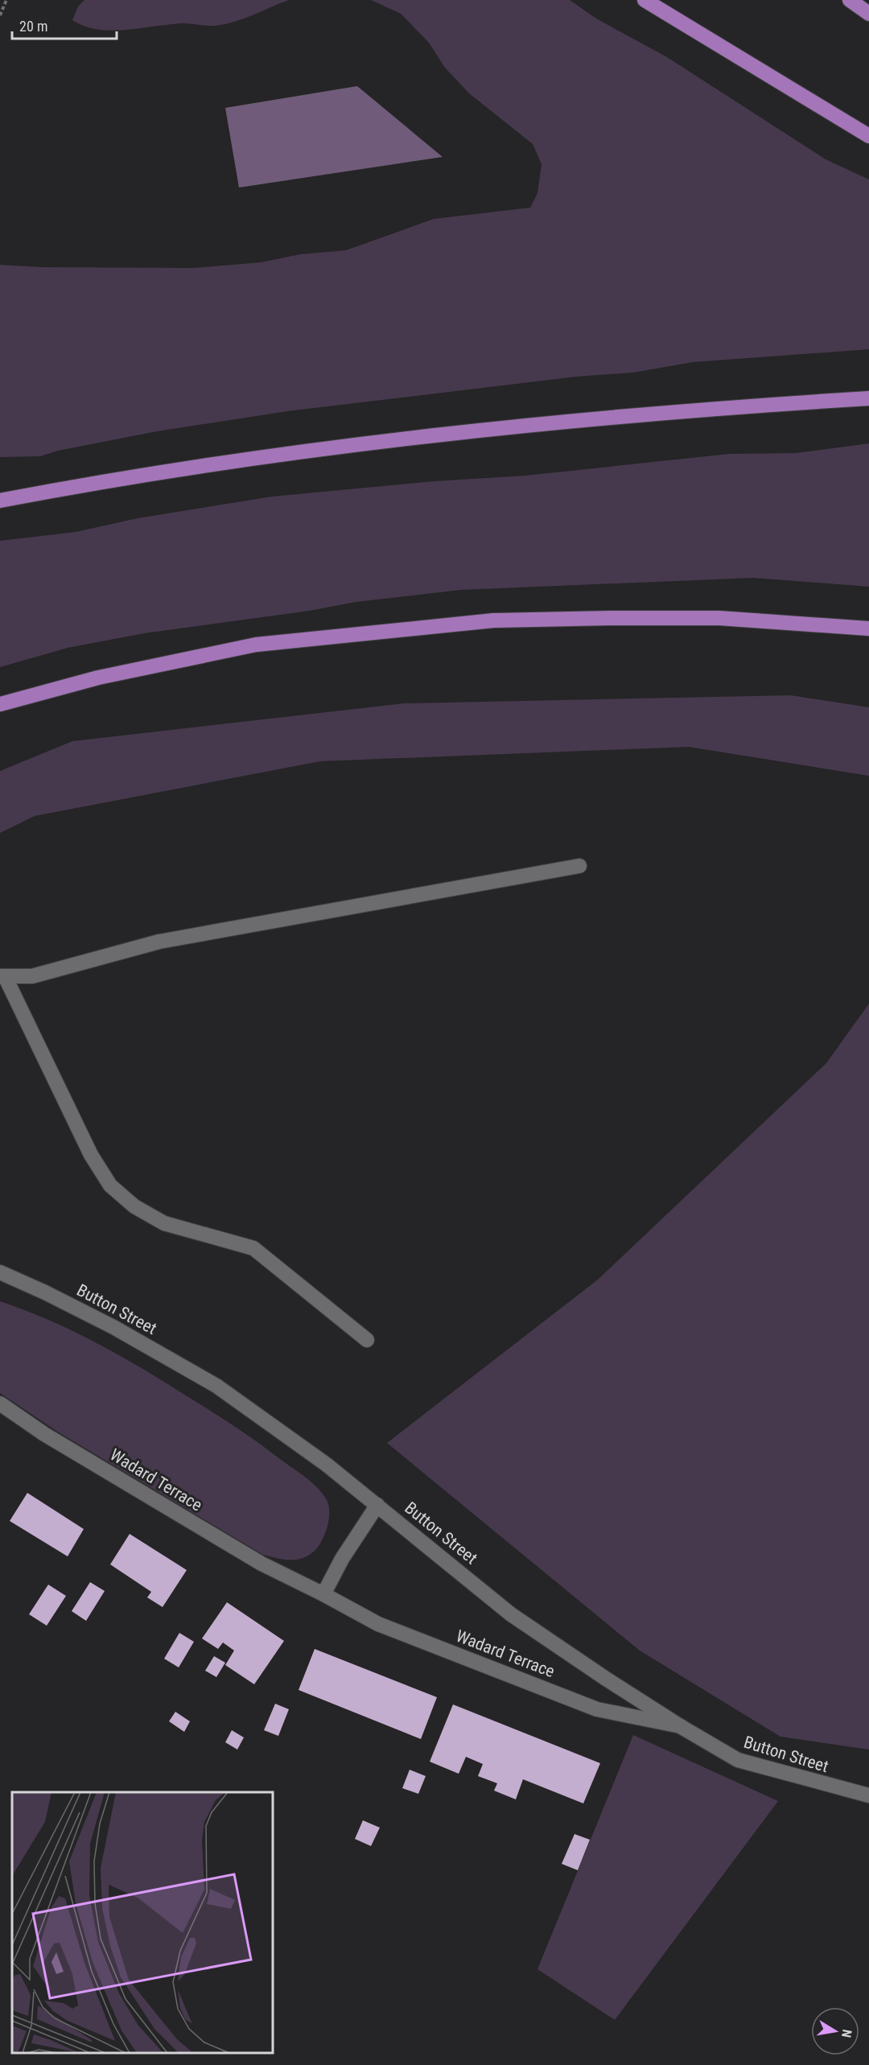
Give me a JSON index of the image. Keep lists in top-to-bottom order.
{
  "streets": {
    "street": ["Button Street", "Wadard Terrace"]
  },
  "crossings": [
    ["Button Street", "Wadard Terrace"]
  ],
  "scale_bar": "20 m",
  "north": "right"
}
